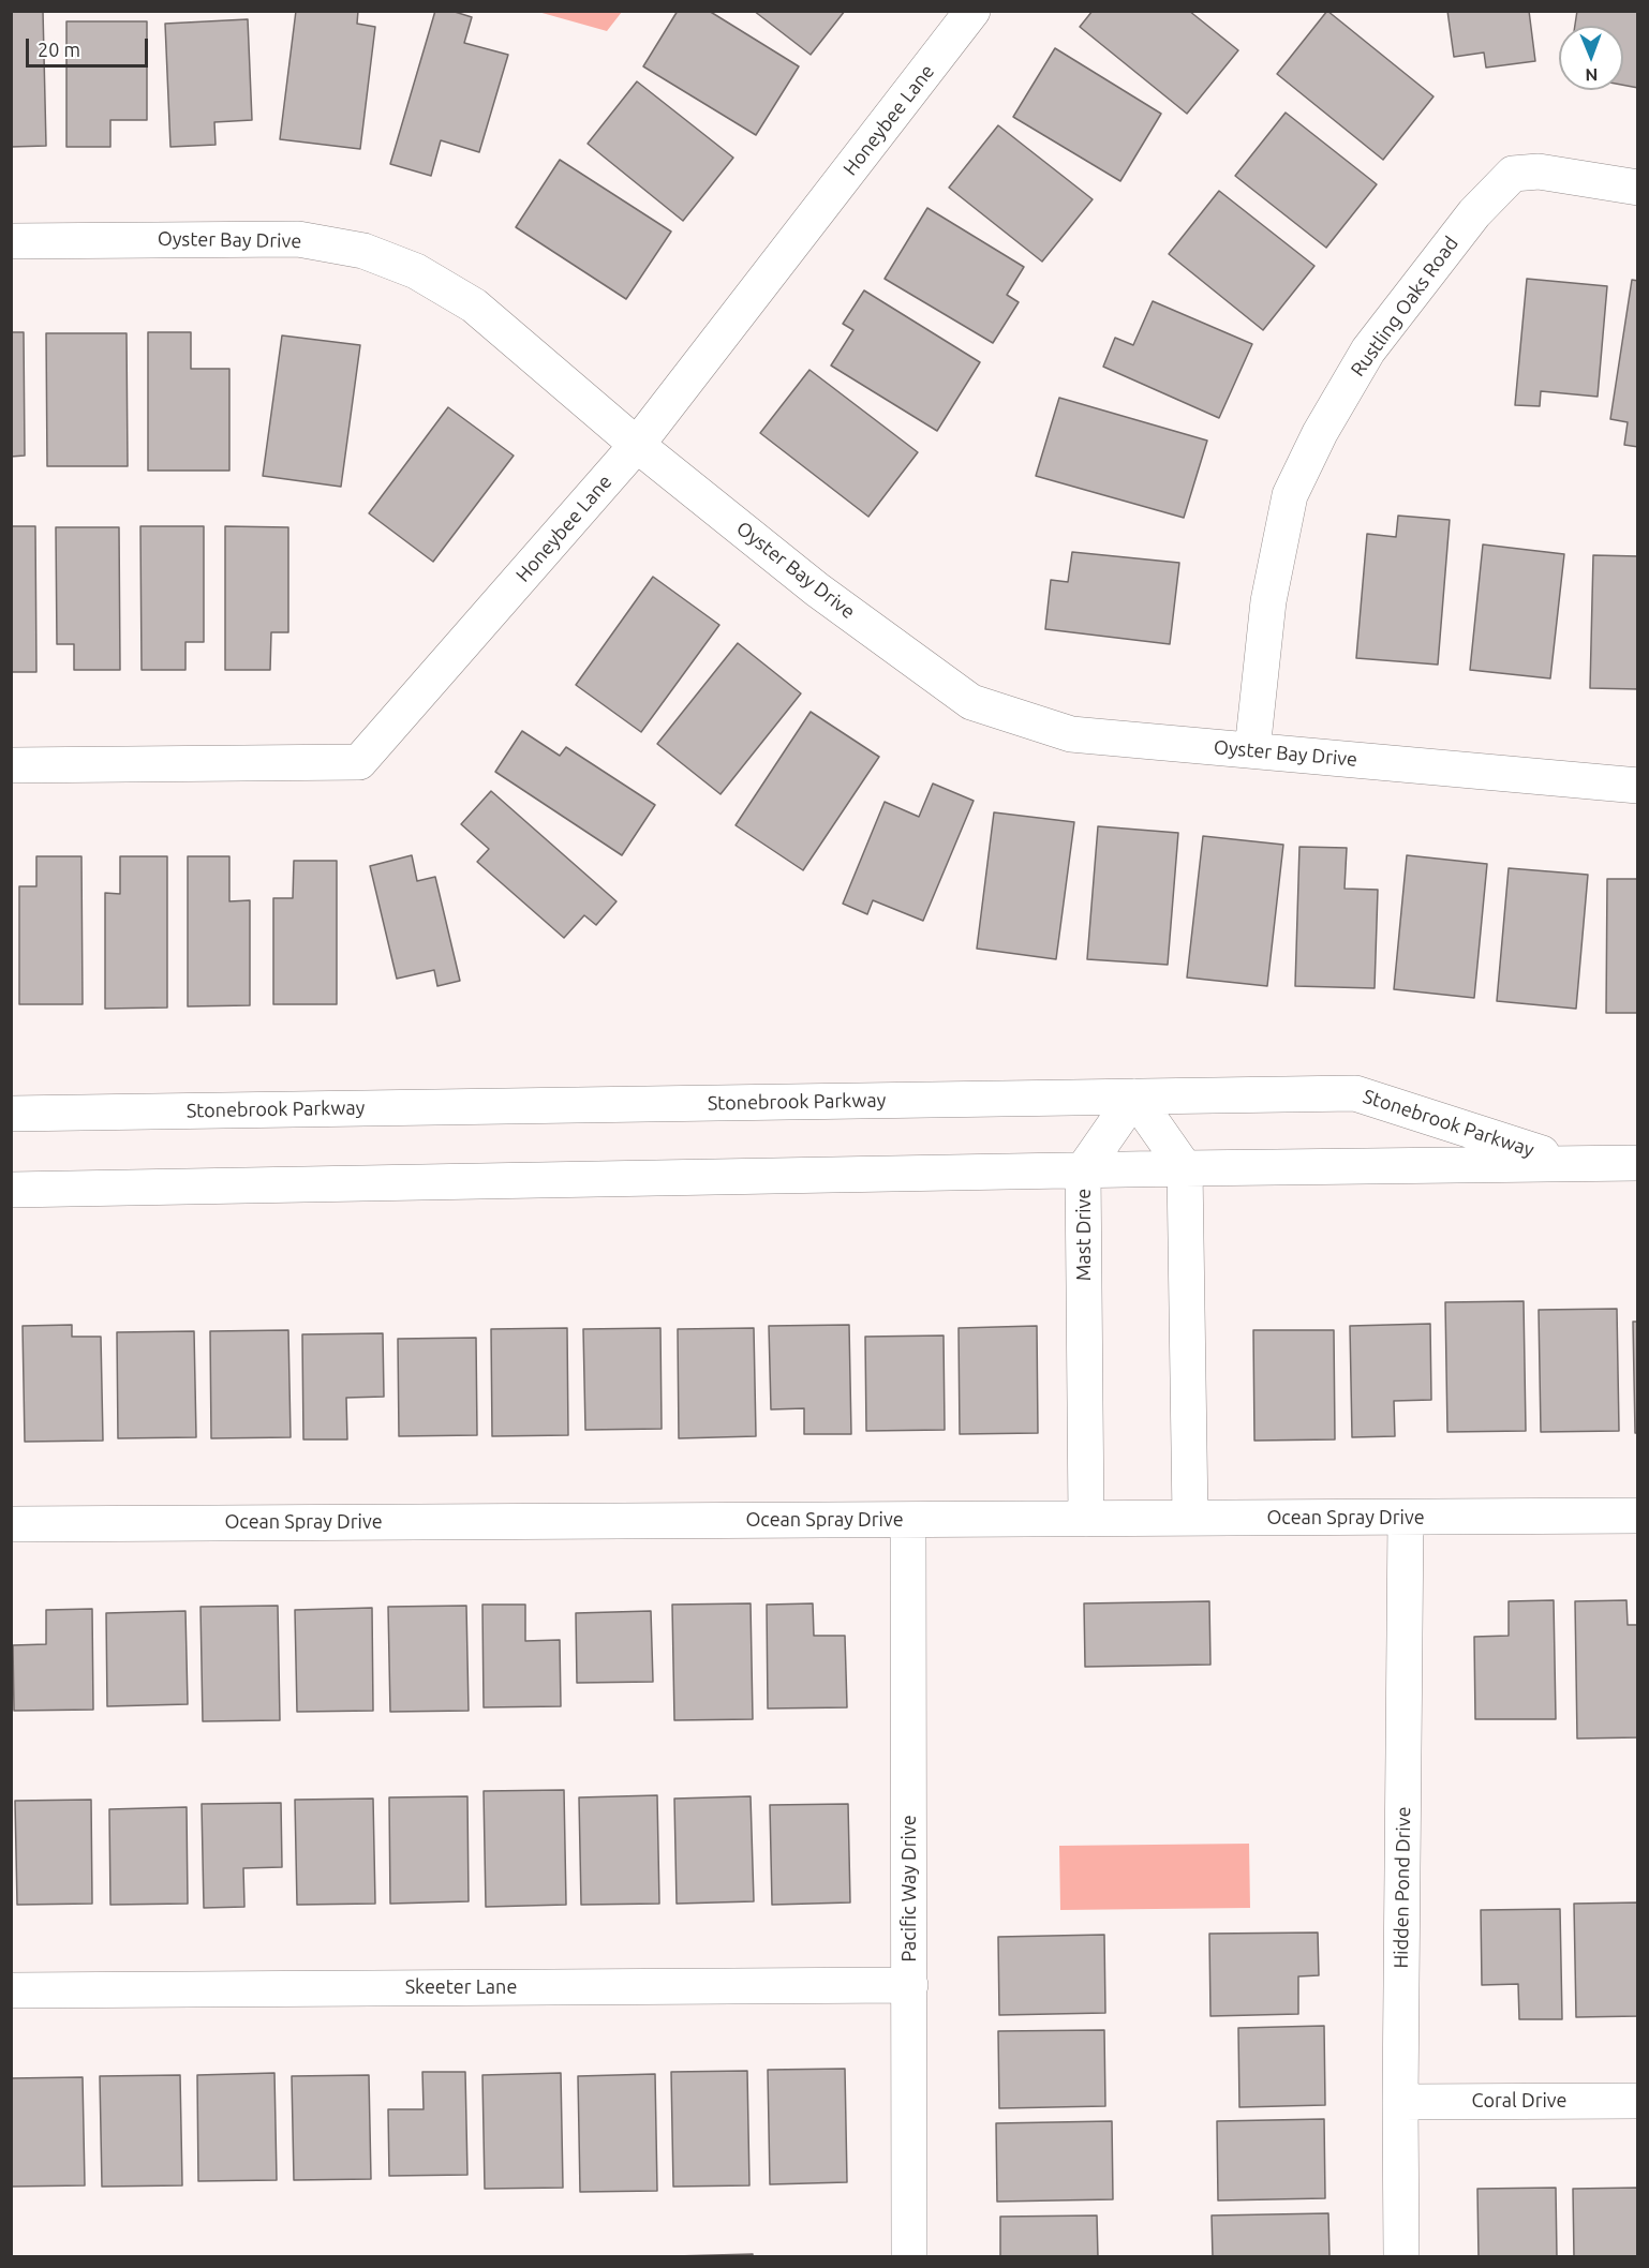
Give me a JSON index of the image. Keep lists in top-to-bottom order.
{
  "streets": {
    "street": [
      "Honeybee Lane",
      "Oyster Bay Drive",
      "Rustling Oaks Road",
      "Stonebrook Parkway",
      "Mast Drive",
      "Ocean Spray Drive",
      "Hidden Pond Drive",
      "Pacific Way Drive",
      "Skeeter Lane",
      "Coral Drive"
    ]
  },
  "crossings": [
    ["Honeybee Lane", "Oyster Bay Drive"],
    ["Oyster Bay Drive", "Rustling Oaks Road"],
    ["Stonebrook Parkway", "Mast Drive"],
    ["Mast Drive", "Ocean Spray Drive"],
    ["Ocean Spray Drive", "Hidden Pond Drive"],
    ["Ocean Spray Drive", "Pacific Way Drive"],
    ["Hidden Pond Drive", "Coral Drive"],
    ["Pacific Way Drive", "Skeeter Lane"]
  ],
  "scale_bar": "20 m",
  "north": "bottom"
}
